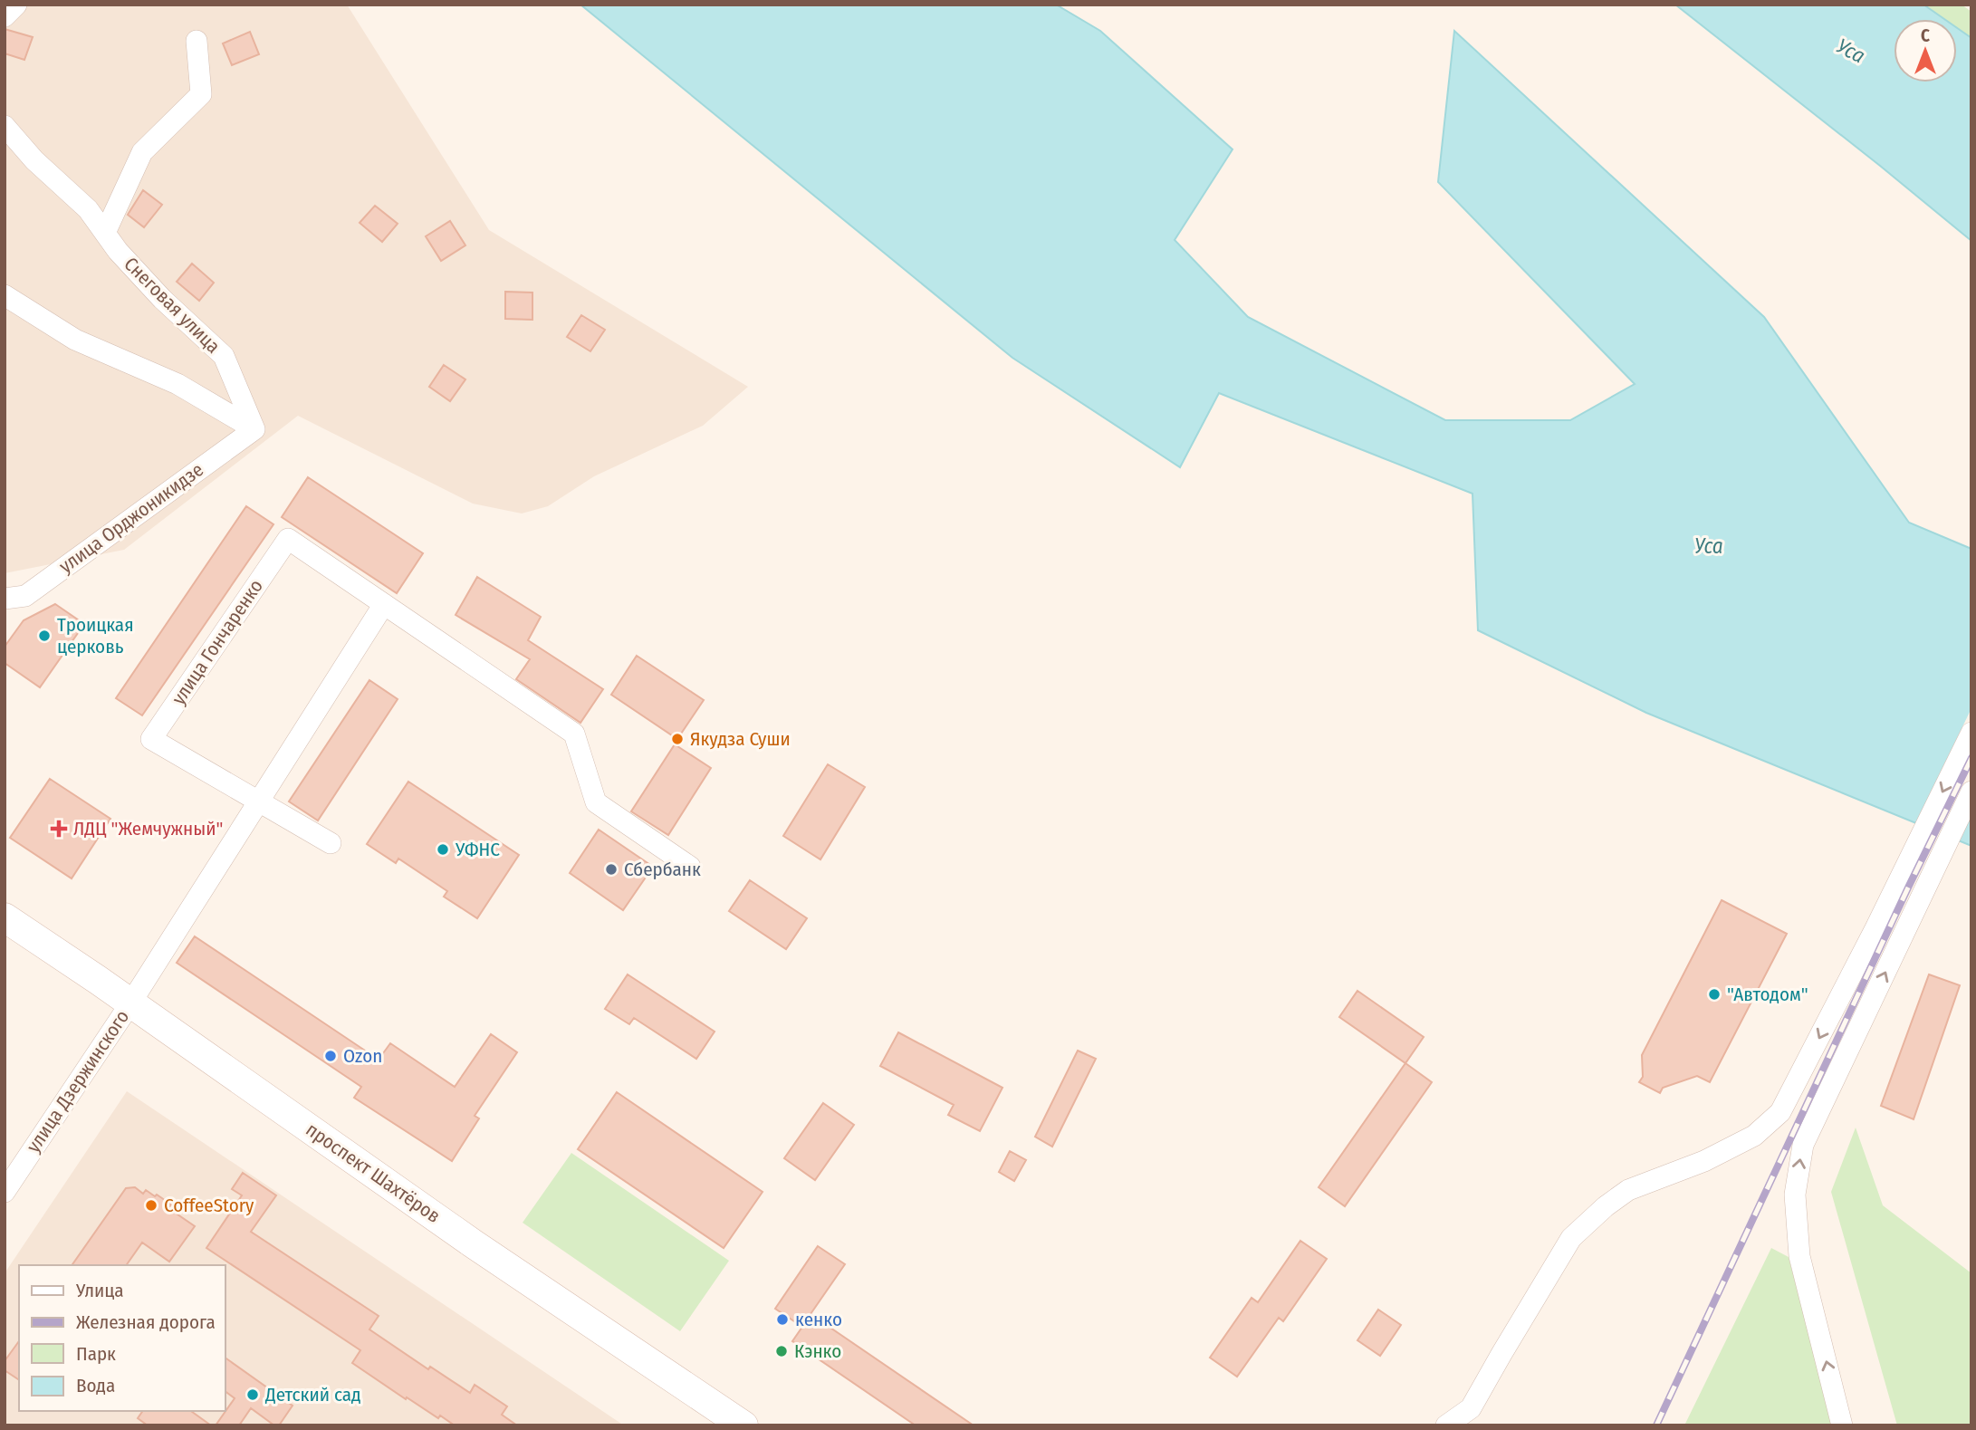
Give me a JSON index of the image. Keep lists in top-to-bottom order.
{
  "streets": {
    "main road": ["проспект Шахтёров"],
    "street": [
      "Снеговая улица",
      "улица Орджоникидзе",
      "улица Гончаренко",
      "улица Дзержинского"
    ]
  },
  "crossings": [
    ["Снеговая улица", "улица Орджоникидзе"],
    ["улица Дзержинского", "проспект Шахтёров"]
  ],
  "water": ["Уса"],
  "places": {
    "other": [
      "Троицкая церковь",
      "Якудза Суши",
      "УФНС",
      "Сбербанк",
      "\"Автодом\"",
      "Ozon",
      "CoffeeStory",
      "кенко",
      "Кэнко",
      "Детский сад"
    ],
    "health": ["ЛДЦ \"Жемчужный\""]
  },
  "legend": [
    "Улица",
    "Железная дорога",
    "Парк",
    "Вода"
  ],
  "north": "top"
}
